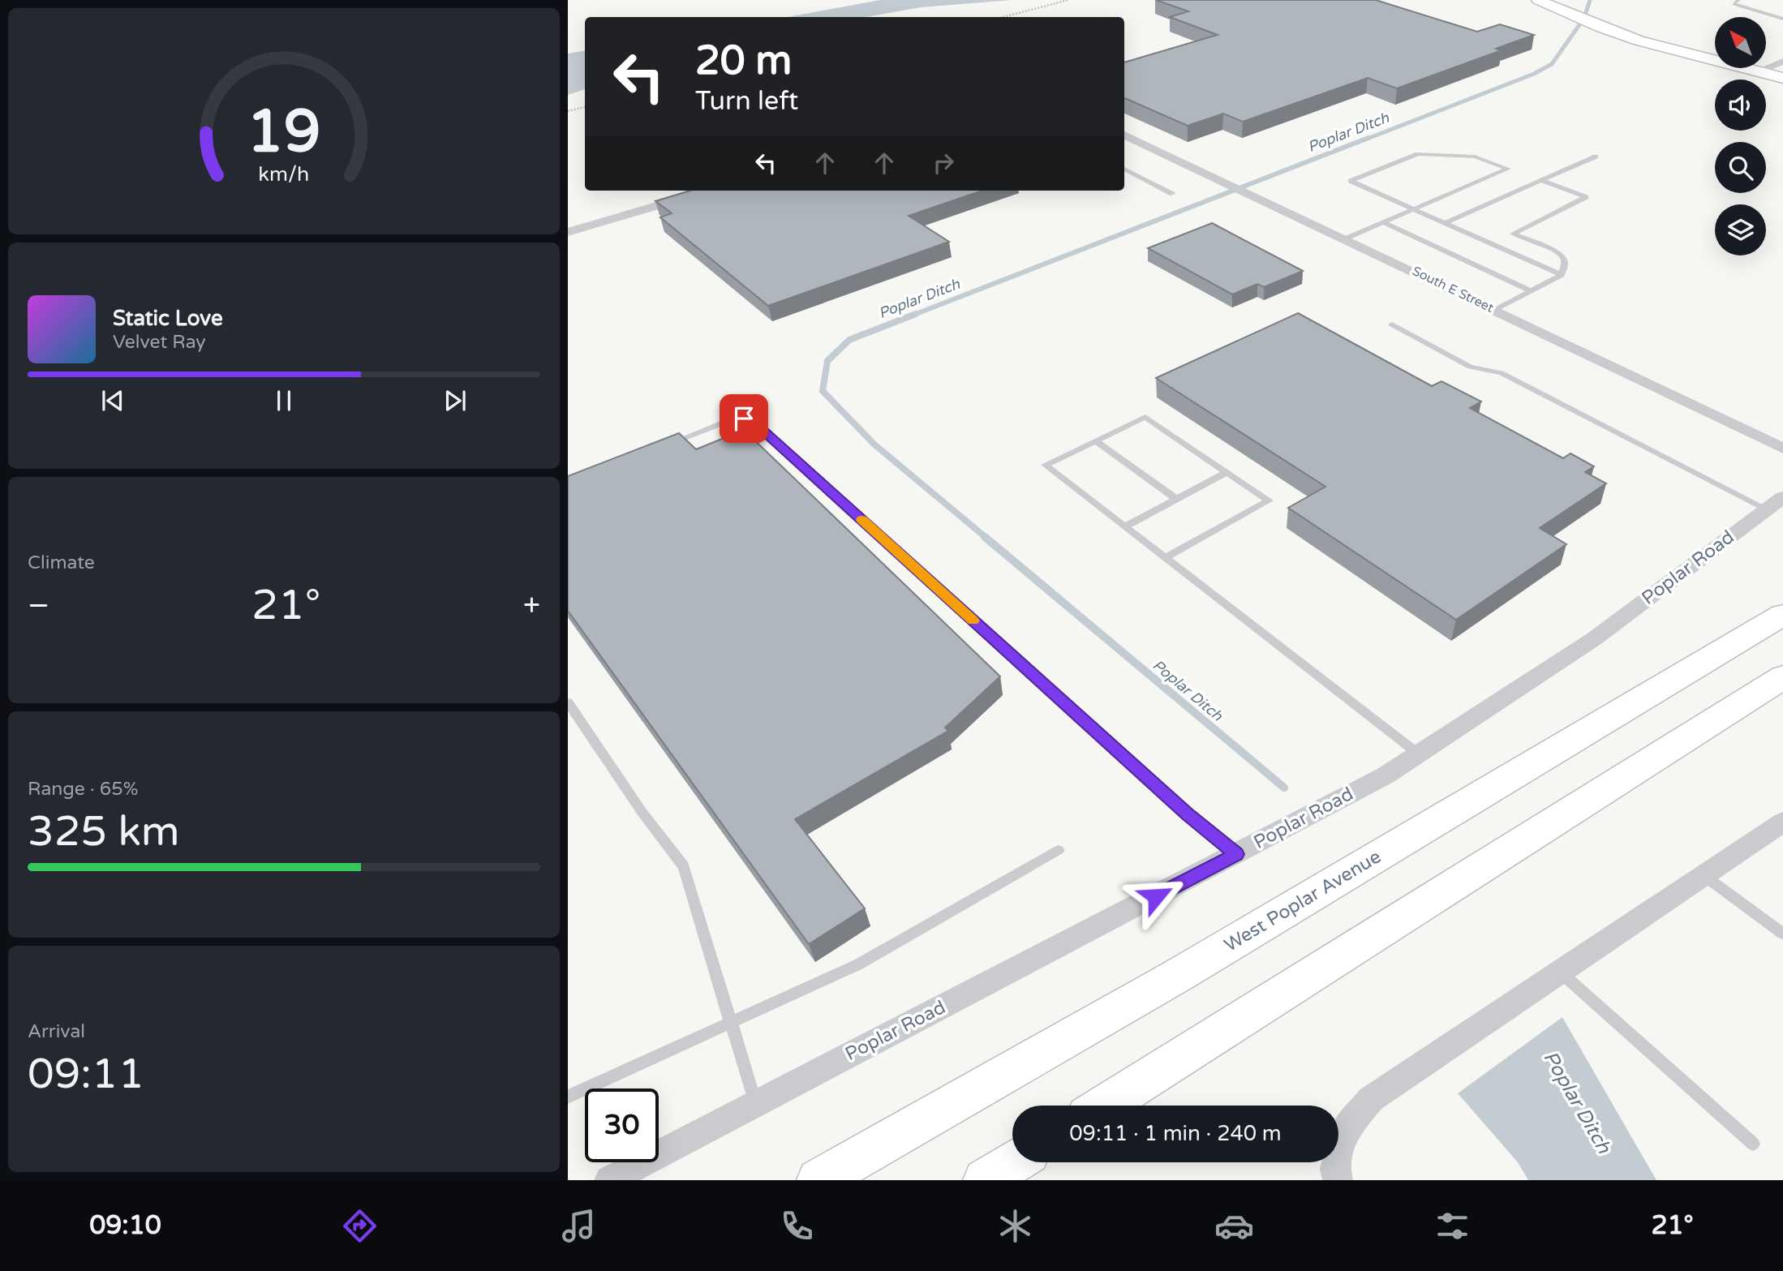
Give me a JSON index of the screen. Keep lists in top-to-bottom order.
{
  "streets": {
    "main road": ["West Poplar Avenue"],
    "street": ["South E Street", "Poplar Road"]
  },
  "water": ["Poplar Ditch"],
  "north": "top left",
  "page": {
    "turn": ["20 m", "Turn left"],
    "song": ["Static Love", "Velvet Ray"],
    "tile": [
      "Climate",
      ["Range · 65%", "325 km"],
      ["Arrival", "09:11"]
    ],
    "heat": ["−", "21°", "+"],
    "limit": "30",
    "trip": "09:11 · 1 min · 240 m",
    "tabs": ["09:10", "21°"],
    "gauge": ["19", "km/h"]
  }
}
